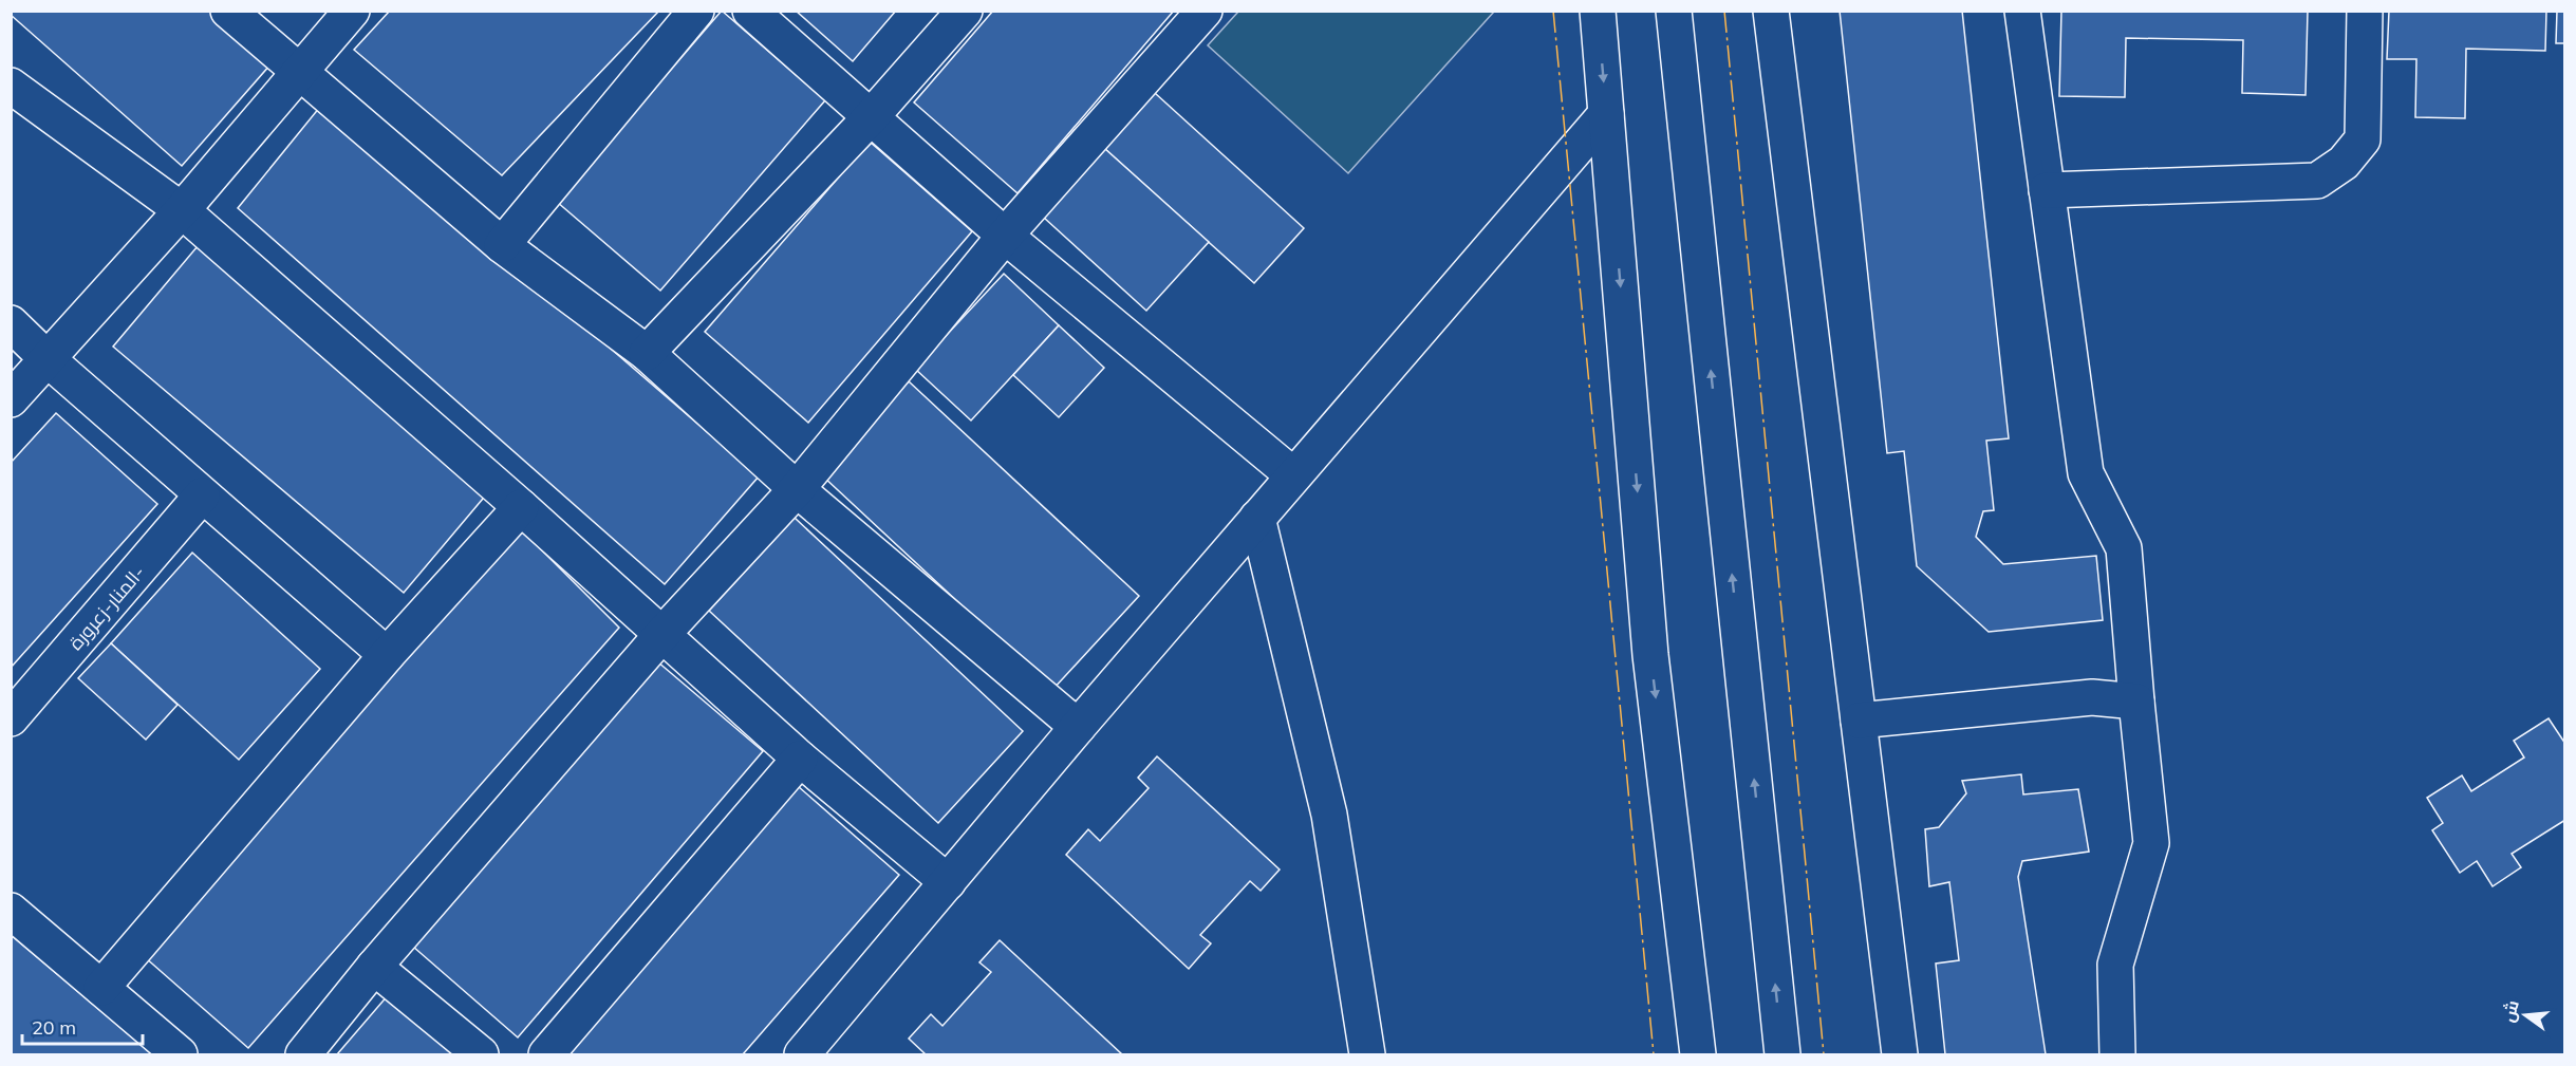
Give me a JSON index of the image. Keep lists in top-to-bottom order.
{
  "streets": {
    "main road": ["المنار-زعرورة-"]
  },
  "scale_bar": "20 m",
  "north": "left"
}
